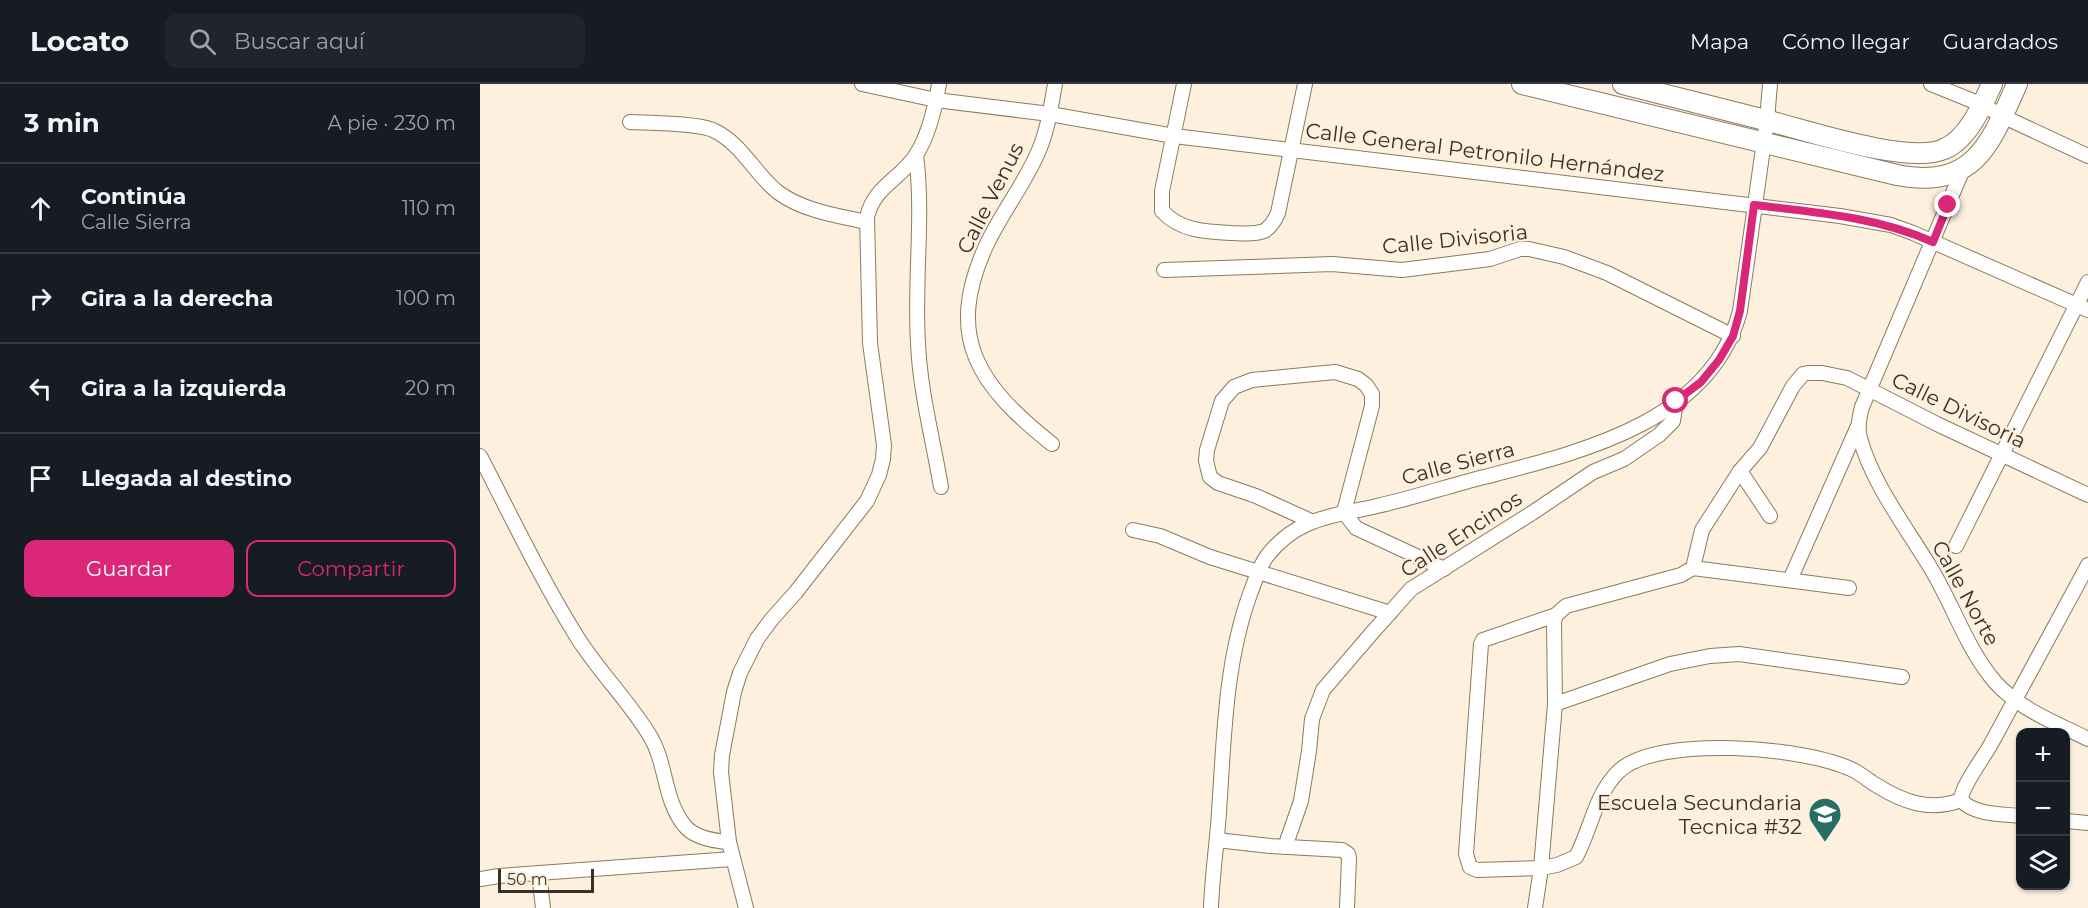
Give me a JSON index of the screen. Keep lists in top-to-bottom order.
{
  "streets": {
    "street": [
      "Calle General Petronilo Hernández",
      "Calle Venus",
      "Calle Divisoria",
      "Calle Sierra",
      "Calle Encinos",
      "Calle Norte"
    ]
  },
  "crossings": [
    ["Calle General Petronilo Hernández", "Calle Venus"],
    ["Calle General Petronilo Hernández", "Calle Sierra"],
    ["Calle Divisoria", "Calle Sierra"],
    ["Calle Sierra", "Calle Encinos"]
  ],
  "places": {
    "school or university": ["Escuela Secundaria Tecnica #32"]
  },
  "scale_bar": "50 m",
  "page": {
    "header": "Locato",
    "search": "Buscar aquí",
    "nav": ["Mapa", "Cómo llegar", "Guardados"],
    "heading": ["3 min", "A pie · 230 m"],
    "list": [
      ["Continúa", "Calle Sierra", "110 m"],
      ["Gira a la derecha", "100 m"],
      ["Gira a la izquierda", "20 m"],
      "Llegada al destino"
    ],
    "buttons": ["Guardar", "Compartir"],
    "map_buttons": ["+", "−"],
    "scale": "50 m"
  }
}
